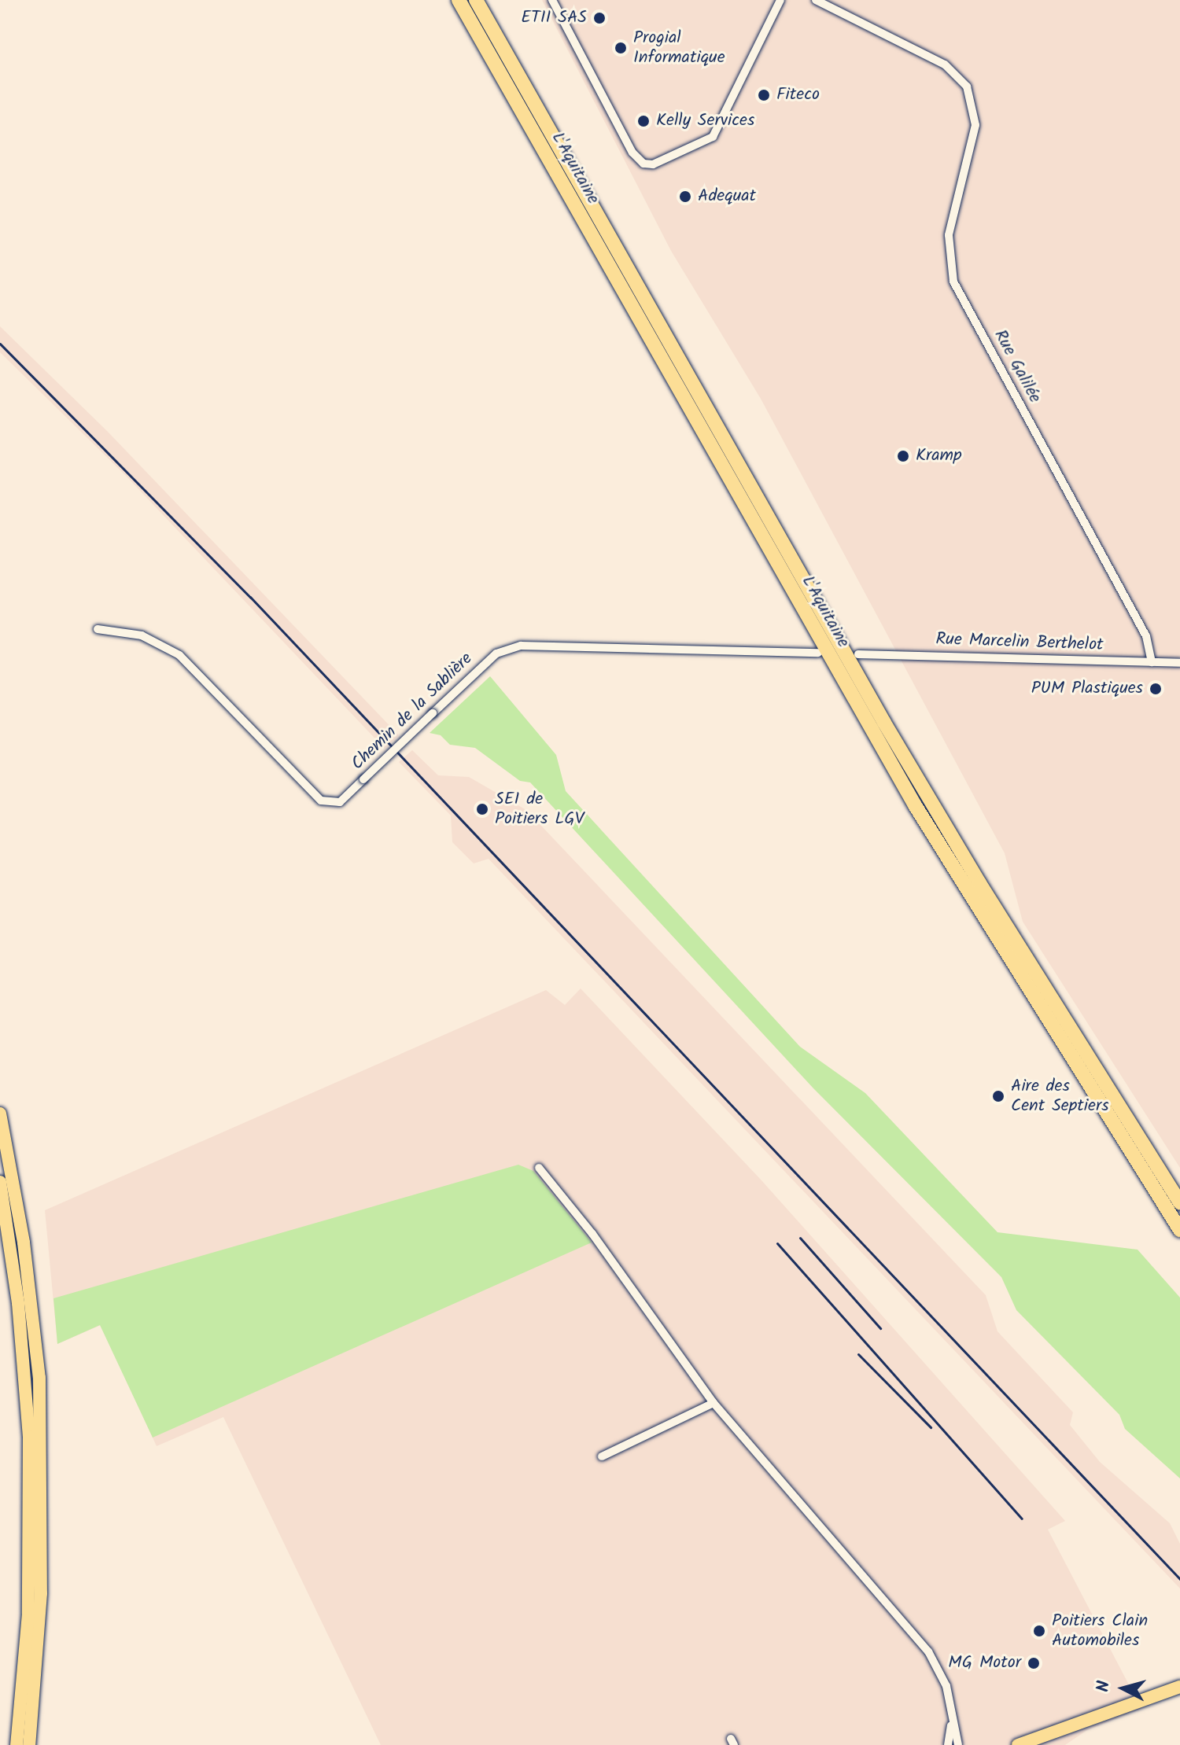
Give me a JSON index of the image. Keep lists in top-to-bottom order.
{
  "streets": {
    "highway": ["L'Aquitaine"],
    "street": ["Rue Galilée", "Rue Marcelin Berthelot", "Chemin de la Sablière"]
  },
  "crossings": [
    ["Rue Galilée", "Rue Marcelin Berthelot"]
  ],
  "places": [
    "ETII SAS",
    "Progial Informatique",
    "Fiteco",
    "Kelly Services",
    "Adequat",
    "Kramp",
    "PUM Plastiques",
    "SEI de Poitiers LGV",
    "Aire des Cent Septiers",
    "Poitiers Clain Automobiles",
    "MG Motor"
  ],
  "north": "left"
}
